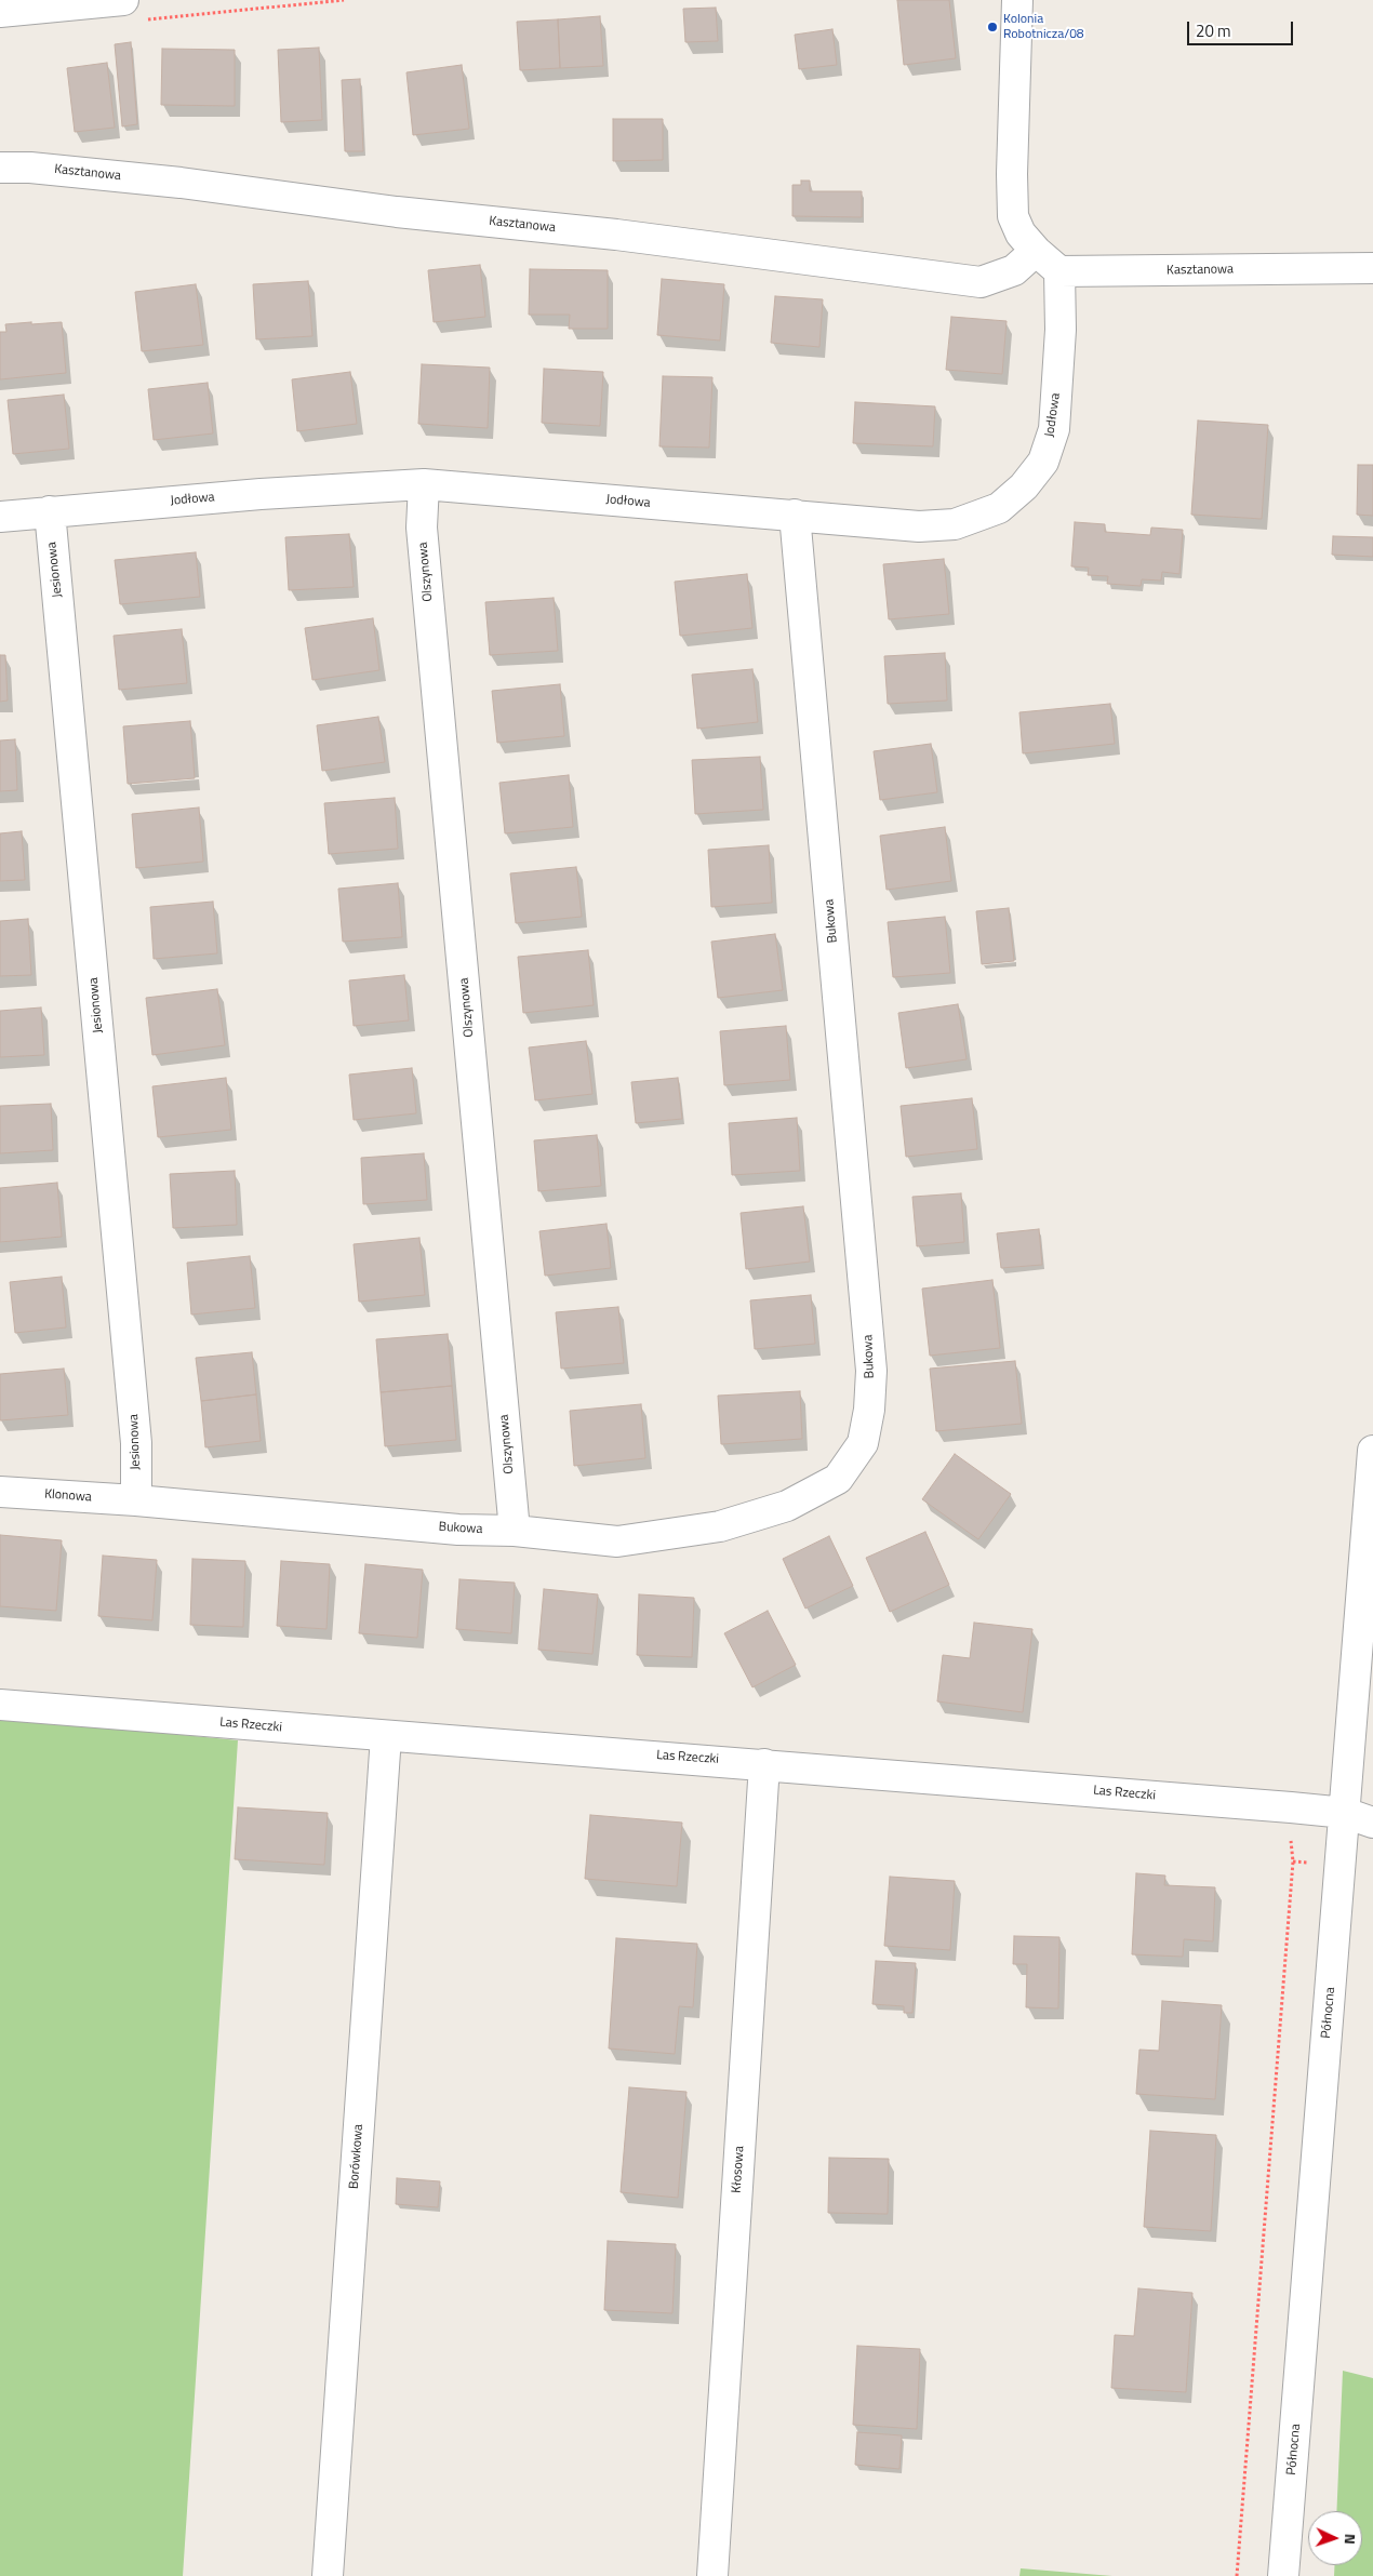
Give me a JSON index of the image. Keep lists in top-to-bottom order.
{
  "streets": {
    "street": [
      "Kasztanowa",
      "Jodłowa",
      "Jesionowa",
      "Olszynowa",
      "Bukowa",
      "Klonowa",
      "Las Rzeczki",
      "Północna",
      "Borówkowa",
      "Kłosowa"
    ]
  },
  "crossings": [
    ["Kasztanowa", "Jodłowa"],
    ["Jodłowa", "Jesionowa"],
    ["Jodłowa", "Olszynowa"],
    ["Jodłowa", "Bukowa"],
    ["Jesionowa", "Bukowa"],
    ["Jesionowa", "Klonowa"],
    ["Olszynowa", "Bukowa"],
    ["Bukowa", "Klonowa"],
    ["Las Rzeczki", "Północna"],
    ["Las Rzeczki", "Borówkowa"],
    ["Las Rzeczki", "Kłosowa"]
  ],
  "places": ["Kolonia Robotnicza/08"],
  "scale_bar": "20 m",
  "north": "right"
}
